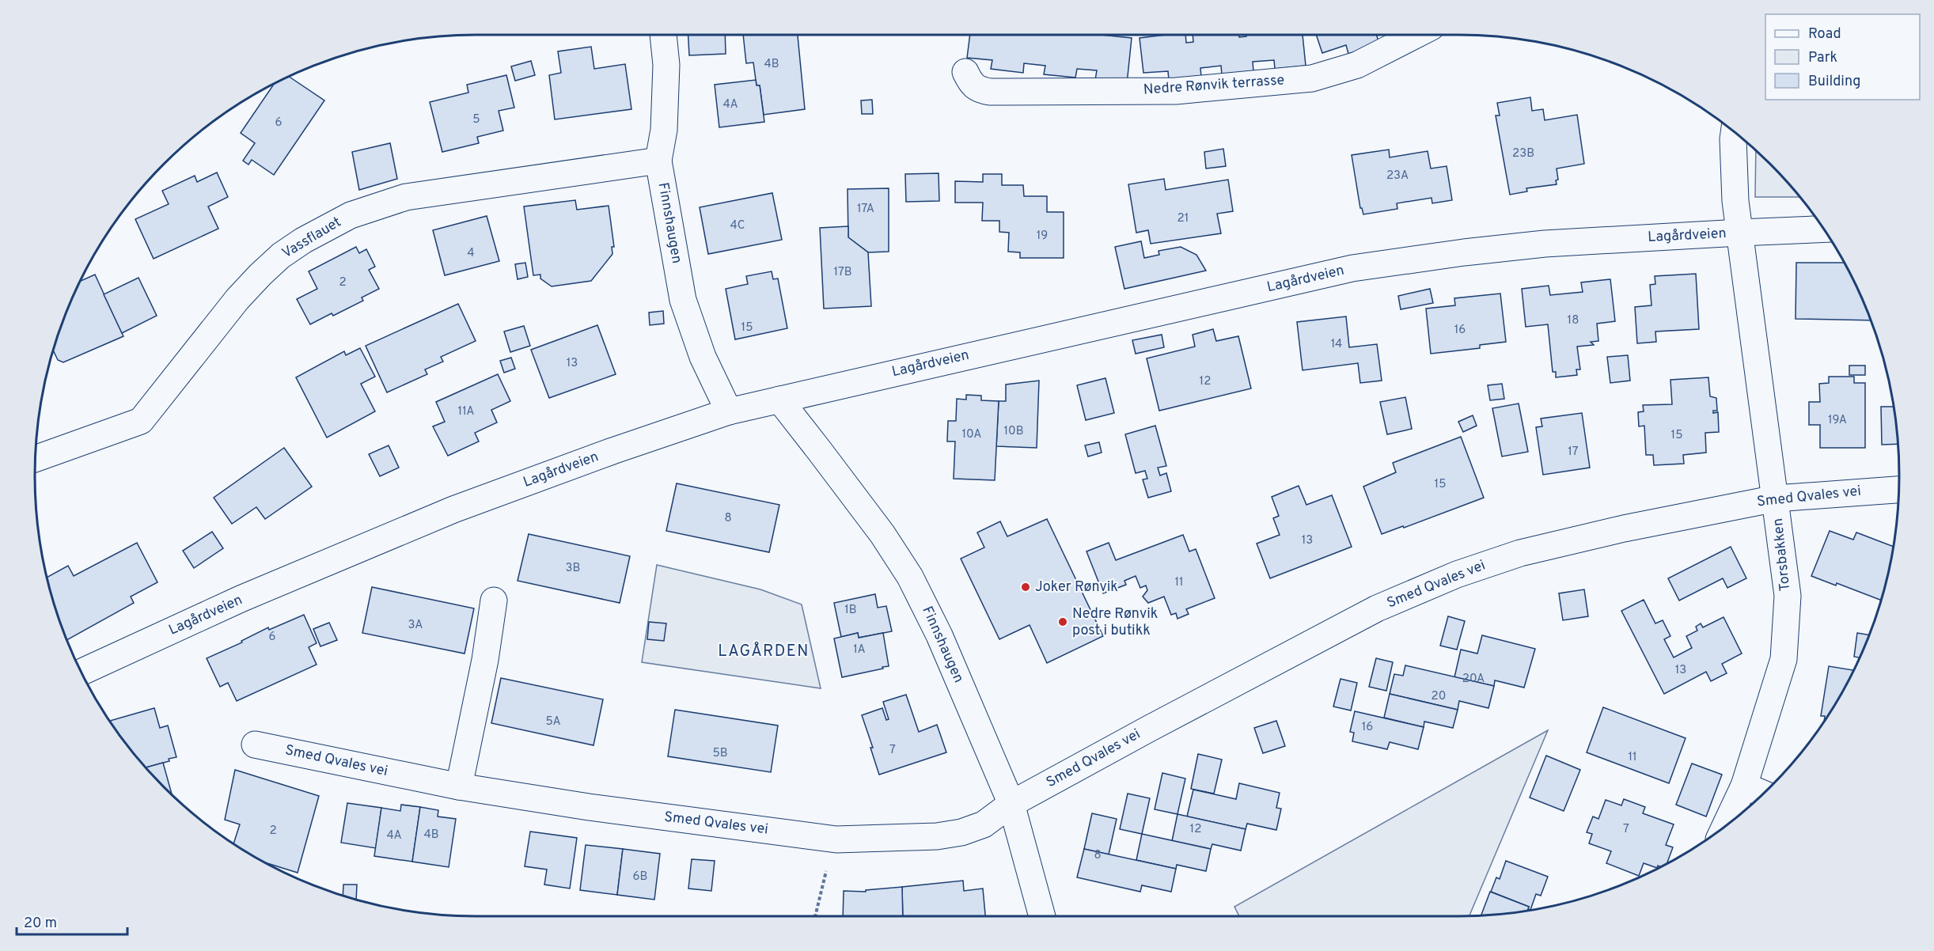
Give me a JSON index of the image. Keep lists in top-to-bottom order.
{
  "streets": {
    "street": [
      "Nedre Rønvik terrasse",
      "Finnshaugen",
      "Lagårdveien",
      "Vassflauet",
      "Smed Qvales vei",
      "Torsbakken"
    ]
  },
  "crossings": [
    ["Finnshaugen", "Lagårdveien"],
    ["Finnshaugen", "Vassflauet"],
    ["Finnshaugen", "Smed Qvales vei"],
    ["Lagårdveien", "Torsbakken"],
    ["Smed Qvales vei", "Torsbakken"]
  ],
  "districts": ["LAGÅRDEN"],
  "places": ["Joker Rønvik", "Nedre Rønvik post i butikk"],
  "house_numbers": [
    "4B",
    "4A",
    "5",
    "6",
    "23B",
    "23A",
    "17A",
    "21",
    "4C",
    "19",
    "4",
    "17B",
    "2",
    "18",
    "15",
    "16",
    "14",
    "13",
    "12",
    "11A",
    "19A",
    "10B",
    "10A",
    "15",
    "17",
    "15",
    "8",
    "13",
    "3B",
    "11",
    "1B",
    "3A",
    "6",
    "1A",
    "13",
    "20A",
    "20",
    "5A",
    "16",
    "7",
    "5B",
    "11",
    "12",
    "7",
    "2",
    "4B",
    "4A",
    "8",
    "6B"
  ],
  "legend": ["Road", "Park", "Building"],
  "scale_bar": "20 m"
}
